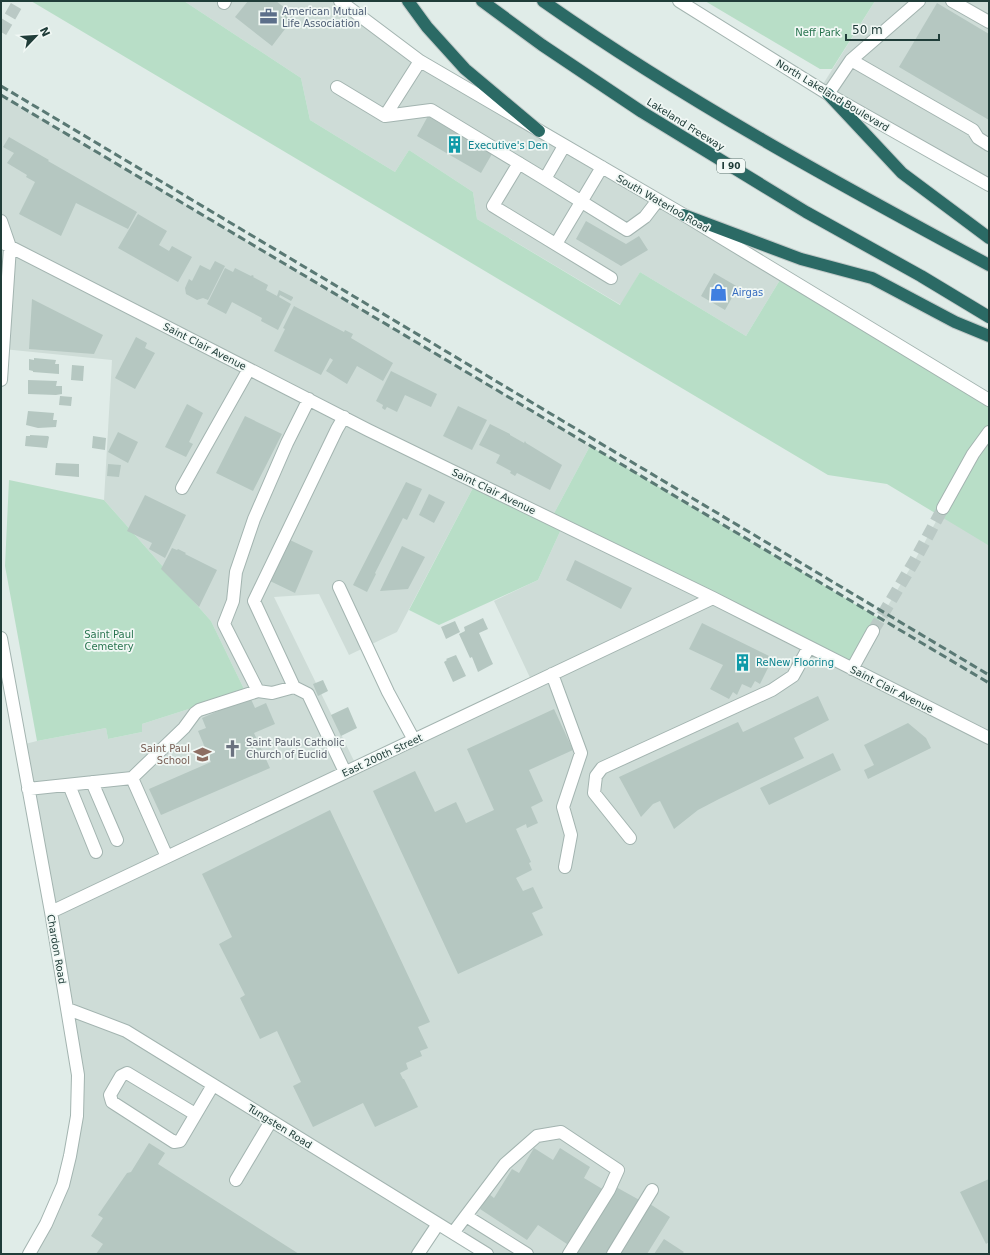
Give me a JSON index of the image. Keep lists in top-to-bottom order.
{
  "streets": {
    "highway": ["Lakeland Freeway", "I 90"],
    "street": [
      "North Lakeland Boulevard",
      "South Waterloo Road",
      "Saint Clair Avenue",
      "East 200th Street",
      "Chardon Road",
      "Tungsten Road"
    ]
  },
  "crossings": [
    ["Saint Clair Avenue", "East 200th Street"],
    ["East 200th Street", "Chardon Road"],
    ["Chardon Road", "Tungsten Road"]
  ],
  "parks": ["Neff Park", "Saint Paul Cemetery"],
  "places": {
    "office": ["American Mutual Life Association"],
    "building": ["Executive's Den", "ReNew Flooring"],
    "shop": ["Airgas"],
    "church": ["Saint Pauls Catholic Church of Euclid"],
    "school or university": ["Saint Paul School"]
  },
  "scale_bar": "50 m",
  "north": "top right"
}
